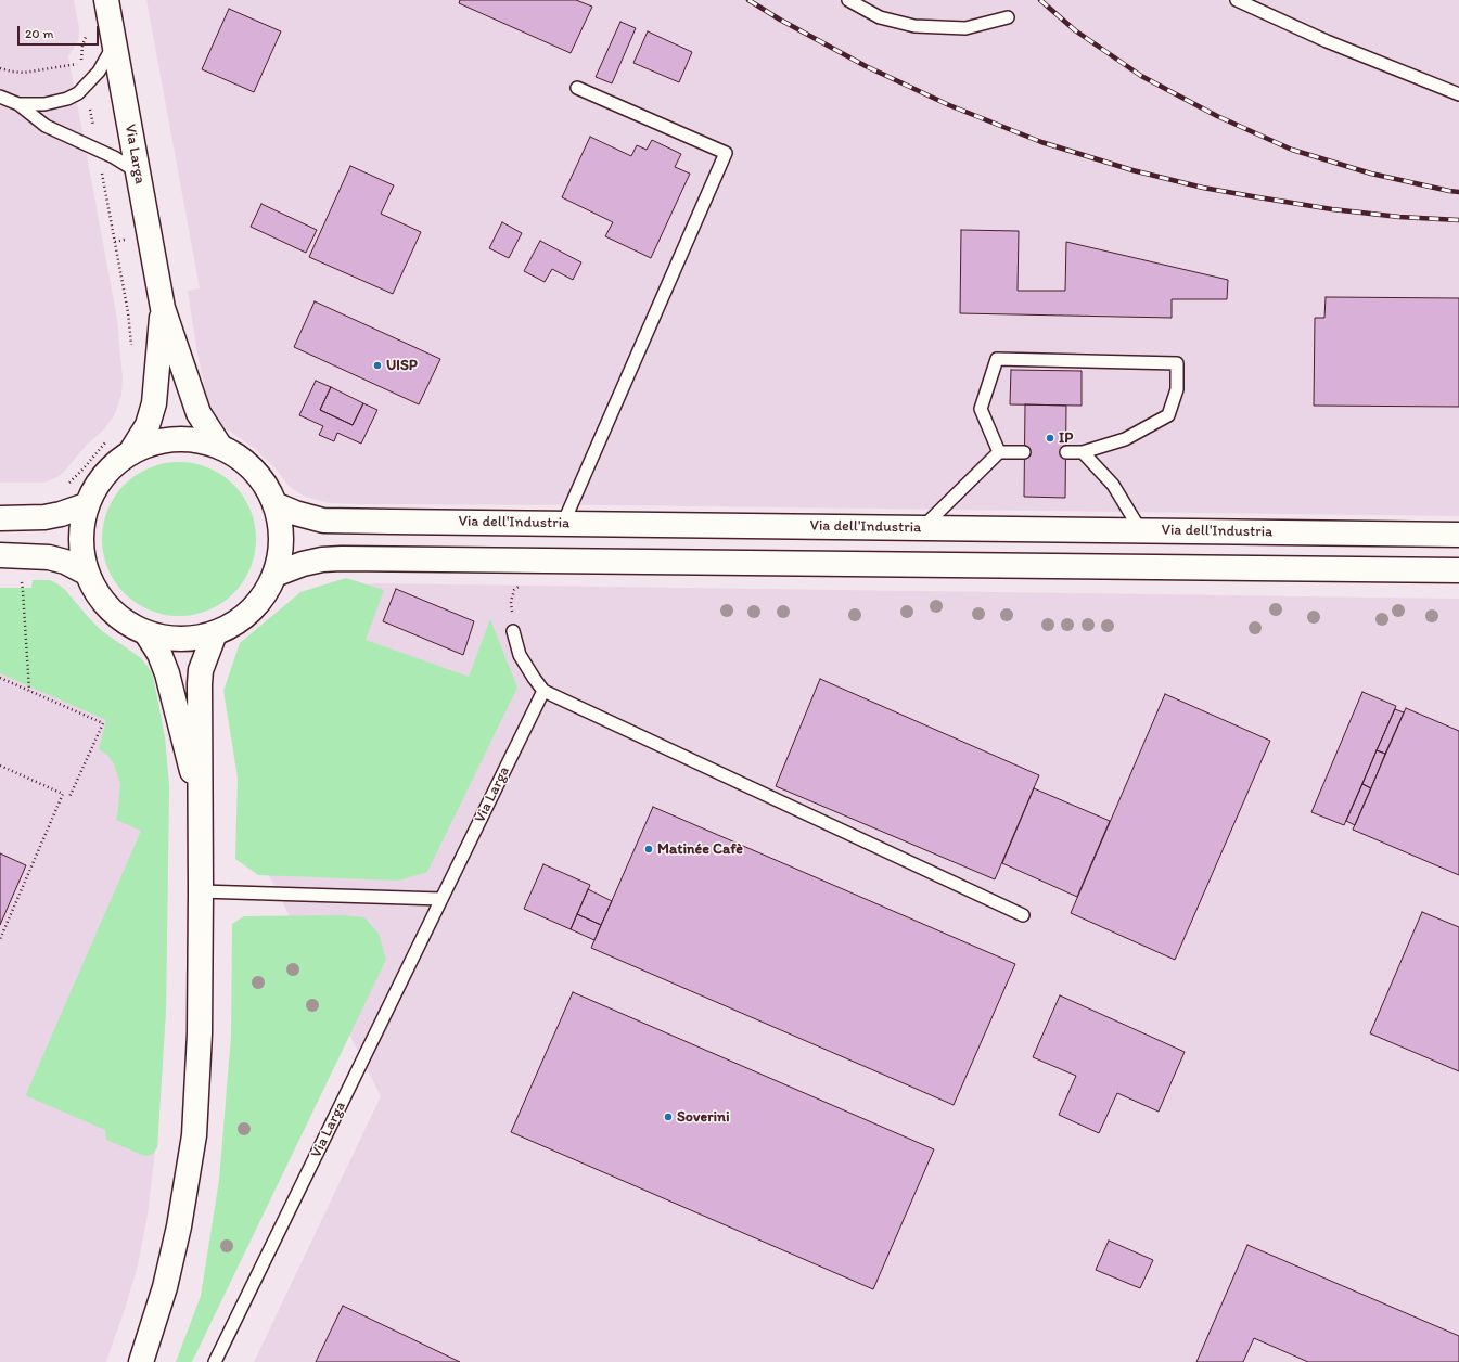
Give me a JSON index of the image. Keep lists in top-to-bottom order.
{
  "streets": {
    "main road": ["Via Larga", "Via dell'Industria"]
  },
  "places": [
    "UISP",
    "IP",
    "Matinée Cafè",
    "Soverini"
  ],
  "scale_bar": "20 m"
}
